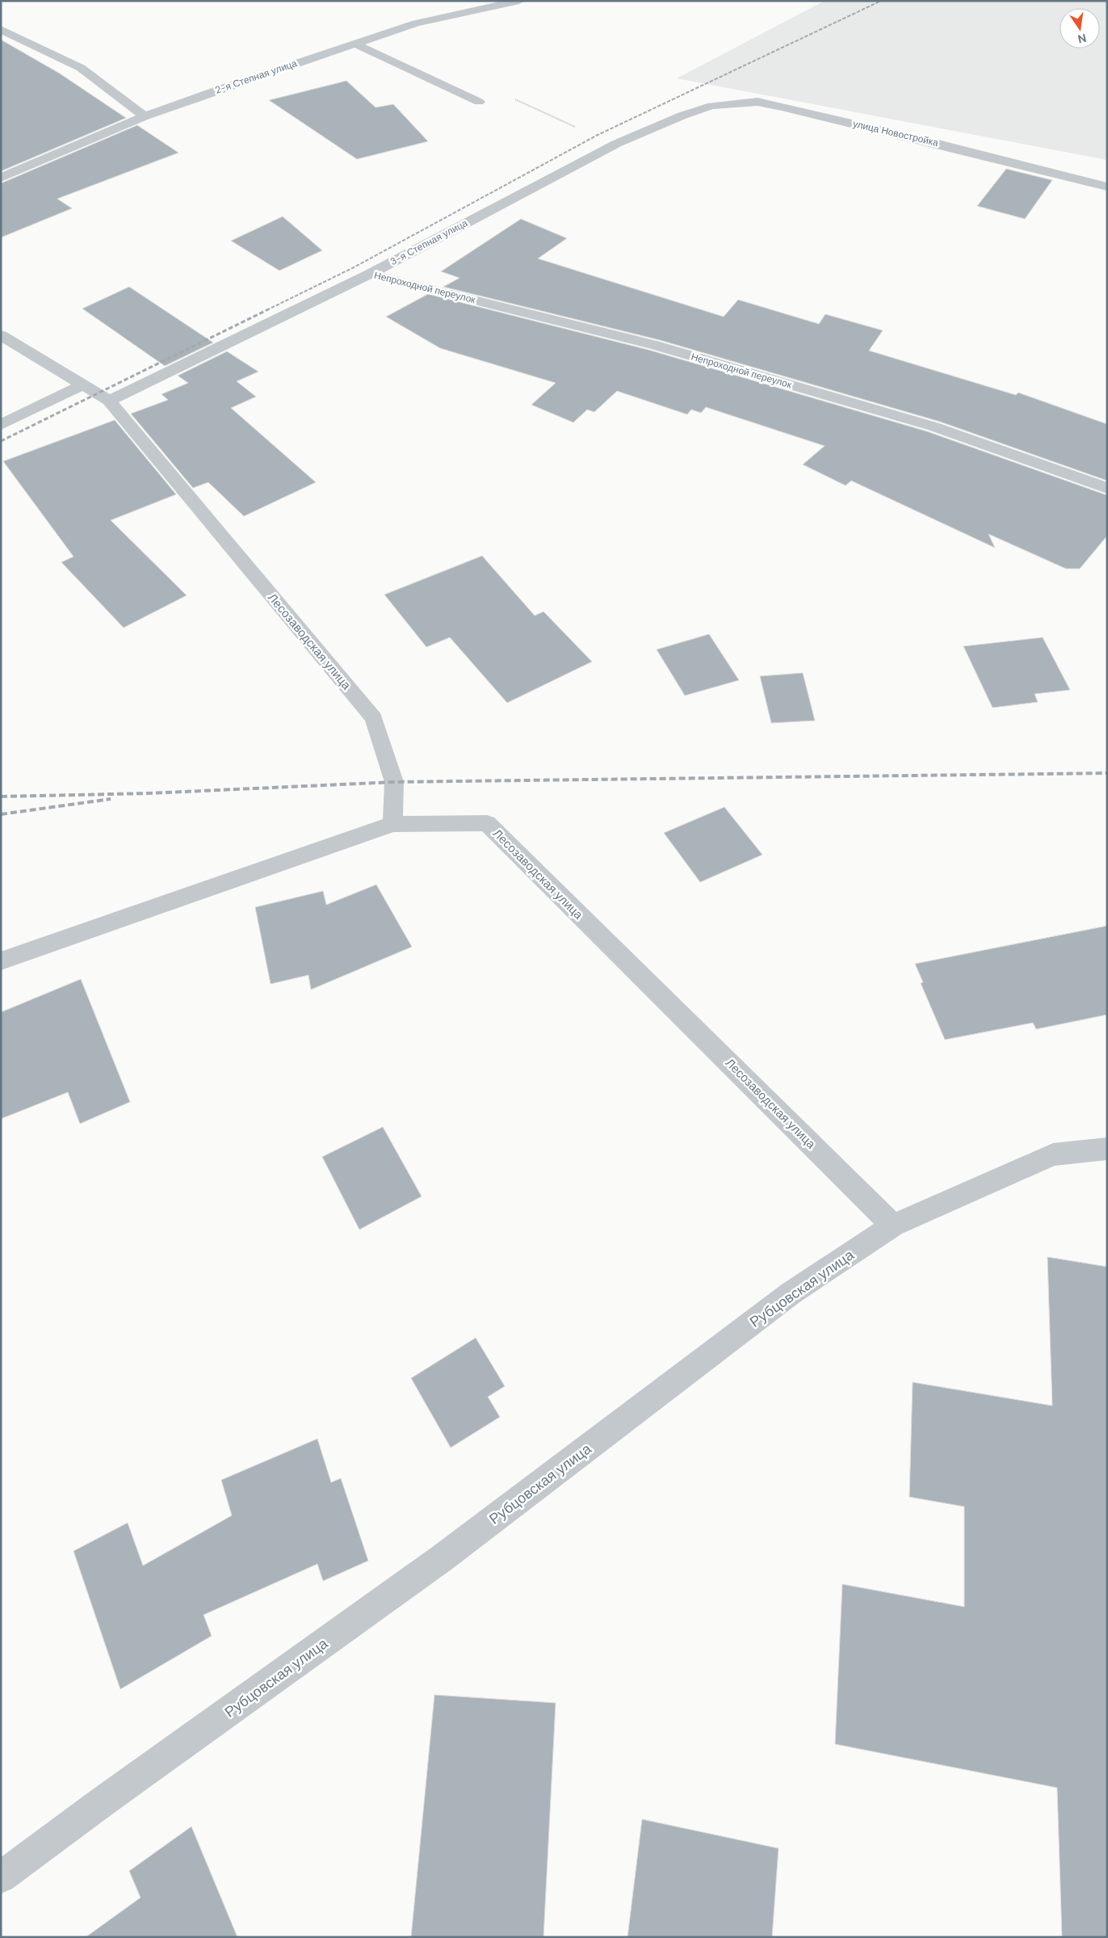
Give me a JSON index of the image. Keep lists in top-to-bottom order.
{
  "streets": {
    "street": [
      "2-я Степная улица",
      "улица Новостройка",
      "3-я Степная улица",
      "Непроходной переулок",
      "Лесозаводская улица",
      "Рубцовская улица"
    ]
  },
  "crossings": [
    ["улица Новостройка", "3-я Степная улица"],
    ["3-я Степная улица", "Непроходной переулок"],
    ["3-я Степная улица", "Лесозаводская улица"],
    ["Лесозаводская улица", "Рубцовская улица"]
  ],
  "north": "bottom"
}
